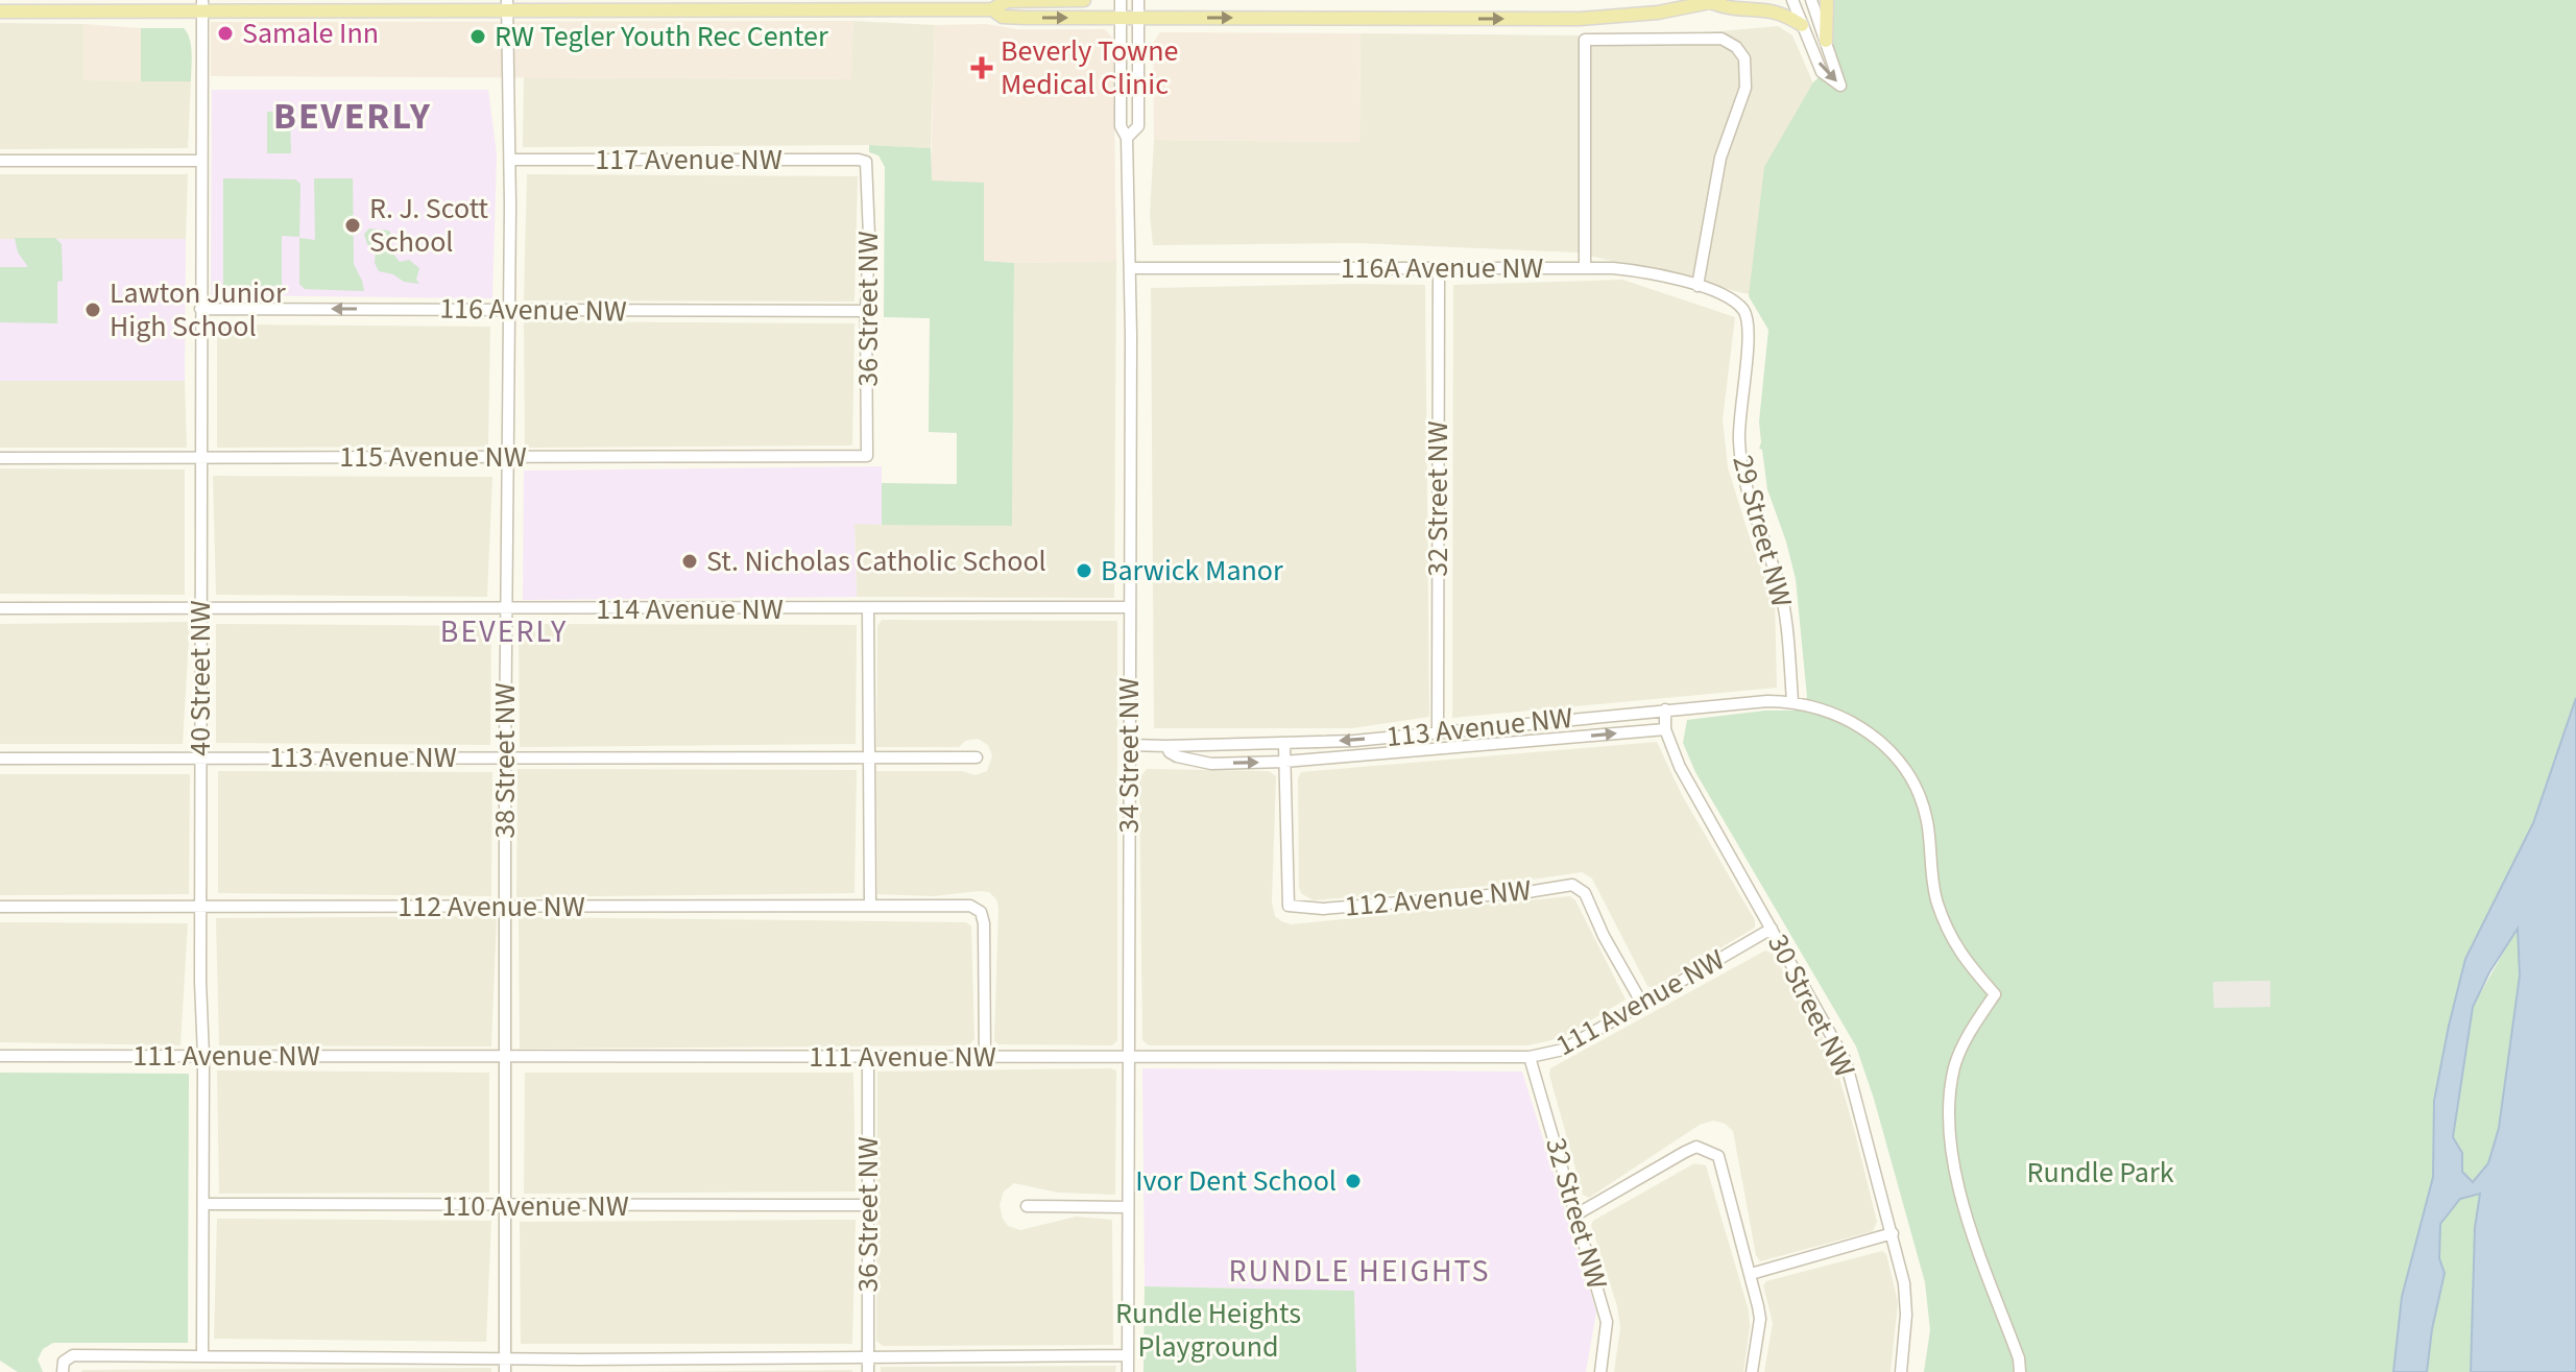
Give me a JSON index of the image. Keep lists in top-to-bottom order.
{
  "streets": {
    "street": [
      "117 Avenue NW",
      "116A Avenue NW",
      "36 Street NW",
      "116 Avenue NW",
      "115 Avenue NW",
      "32 Street NW",
      "29 Street NW",
      "114 Avenue NW",
      "40 Street NW",
      "113 Avenue NW",
      "34 Street NW",
      "38 Street NW",
      "112 Avenue NW",
      "111 Avenue NW",
      "30 Street NW",
      "110 Avenue NW"
    ]
  },
  "crossings": [
    ["117 Avenue NW", "36 Street NW"],
    ["117 Avenue NW", "38 Street NW"],
    ["116A Avenue NW", "32 Street NW"],
    ["116A Avenue NW", "29 Street NW"],
    ["116A Avenue NW", "34 Street NW"],
    ["36 Street NW", "116 Avenue NW"],
    ["36 Street NW", "115 Avenue NW"],
    ["36 Street NW", "111 Avenue NW"],
    ["36 Street NW", "110 Avenue NW"],
    ["116 Avenue NW", "40 Street NW"],
    ["116 Avenue NW", "38 Street NW"],
    ["115 Avenue NW", "40 Street NW"],
    ["115 Avenue NW", "38 Street NW"],
    ["32 Street NW", "113 Avenue NW"],
    ["32 Street NW", "111 Avenue NW"],
    ["29 Street NW", "113 Avenue NW"],
    ["114 Avenue NW", "40 Street NW"],
    ["114 Avenue NW", "34 Street NW"],
    ["114 Avenue NW", "38 Street NW"],
    ["40 Street NW", "113 Avenue NW"],
    ["40 Street NW", "112 Avenue NW"],
    ["40 Street NW", "111 Avenue NW"],
    ["40 Street NW", "110 Avenue NW"],
    ["113 Avenue NW", "34 Street NW"],
    ["113 Avenue NW", "38 Street NW"],
    ["113 Avenue NW", "112 Avenue NW"],
    ["113 Avenue NW", "30 Street NW"],
    ["34 Street NW", "111 Avenue NW"],
    ["38 Street NW", "112 Avenue NW"],
    ["38 Street NW", "111 Avenue NW"],
    ["38 Street NW", "110 Avenue NW"],
    ["112 Avenue NW", "111 Avenue NW"],
    ["111 Avenue NW", "30 Street NW"]
  ],
  "one_way": ["116 Avenue NW"],
  "districts": ["BEVERLY", "BEVERLY", "RUNDLE HEIGHTS"],
  "parks": ["Rundle Park", "Rundle Heights Playground"],
  "places": {
    "other": [
      "Samale Inn",
      "RW Tegler Youth Rec Center",
      "R. J. Scott School",
      "Lawton Junior High School",
      "St. Nicholas Catholic School",
      "Barwick Manor",
      "Ivor Dent School"
    ],
    "health": ["Beverly Towne Medical Clinic"]
  }
}
